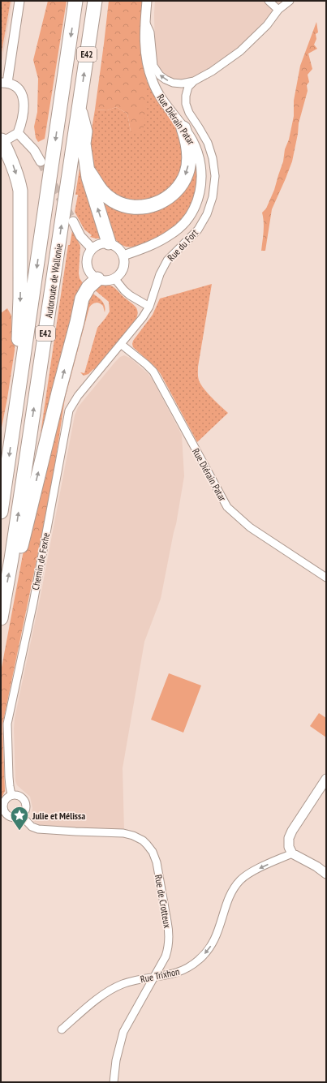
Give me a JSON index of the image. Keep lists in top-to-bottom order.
{
  "streets": {
    "highway": ["E42", "Autoroute de Wallonie"],
    "street": [
      "Rue Diérain Patar",
      "Rue du Fort",
      "Chemin de Fexhe",
      "Rue de Crotteux",
      "Rue Trixhon"
    ]
  },
  "crossings": [
    ["Rue Diérain Patar", "Rue du Fort"],
    ["Rue Diérain Patar", "Chemin de Fexhe"],
    ["Rue du Fort", "Chemin de Fexhe"],
    ["Chemin de Fexhe", "Rue de Crotteux"],
    ["Rue de Crotteux", "Rue Trixhon"]
  ],
  "one_way": ["Rue Trixhon"],
  "places": {
    "place": ["Julie et Mélissa"]
  }
}
